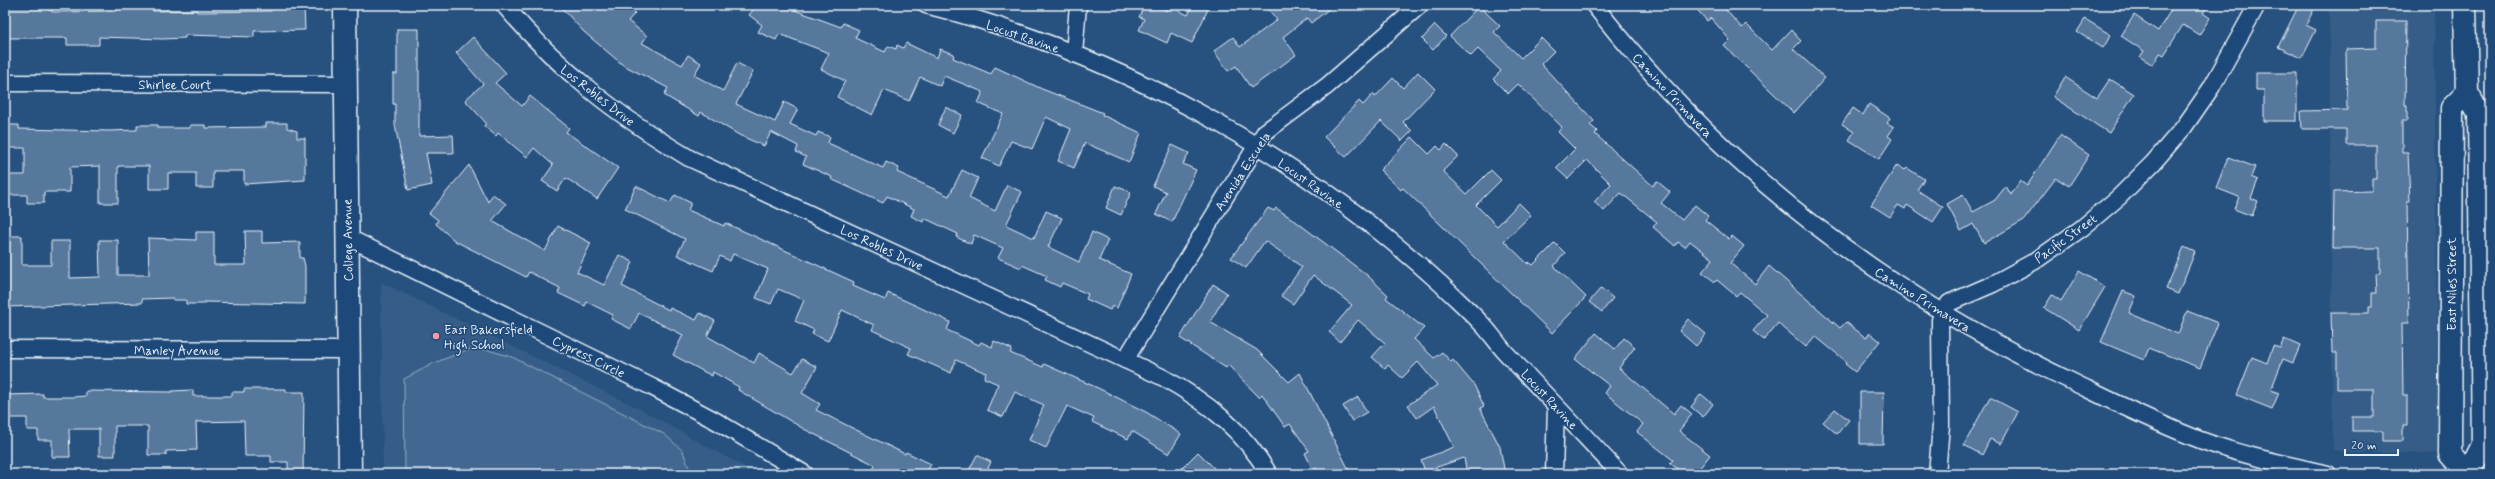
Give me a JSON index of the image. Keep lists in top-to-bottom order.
{
  "streets": {
    "main road": ["College Avenue", "East Niles Street"],
    "street": [
      "Locust Ravine",
      "Shirlee Court",
      "Los Robles Drive",
      "Camino Primavera",
      "Avenida Escuela",
      "Pacific Street",
      "Manley Avenue",
      "Cypress Circle"
    ]
  },
  "crossings": [
    ["Locust Ravine", "Avenida Escuela"],
    ["Shirlee Court", "College Avenue"],
    ["Los Robles Drive", "Avenida Escuela"],
    ["Camino Primavera", "Pacific Street"],
    ["College Avenue", "Manley Avenue"],
    ["College Avenue", "Cypress Circle"]
  ],
  "places": ["East Bakersfield High School"],
  "scale_bar": "20 m"
}
